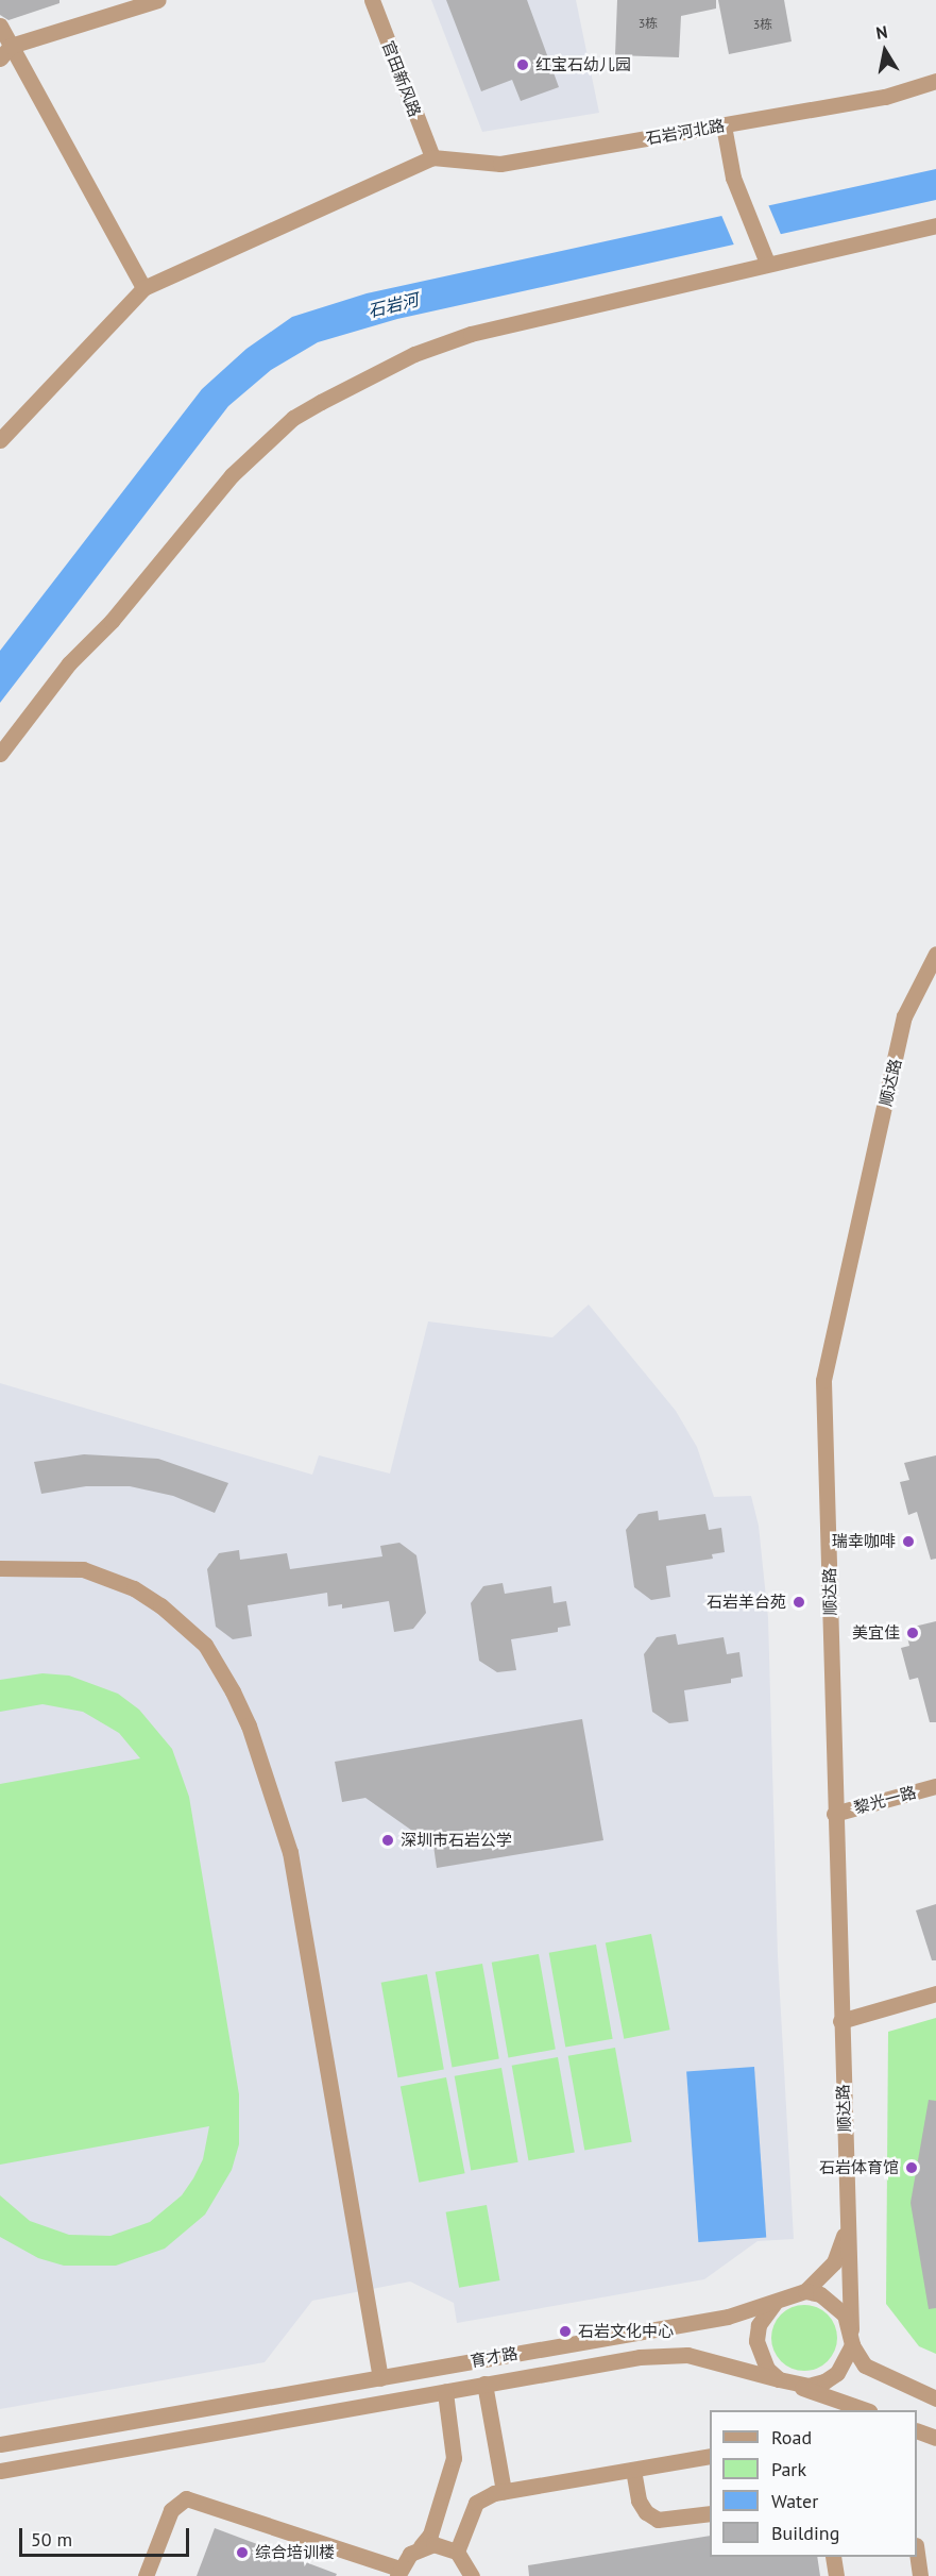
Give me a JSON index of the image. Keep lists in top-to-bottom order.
{
  "streets": {
    "street": [
      "官田新风路",
      "石岩河北路",
      "顺达路",
      "黎光一路",
      "育才路"
    ]
  },
  "crossings": [
    ["官田新风路", "石岩河北路"],
    ["顺达路", "黎光一路"],
    ["顺达路", "育才路"]
  ],
  "water": ["石岩河"],
  "places": [
    "红宝石幼儿园",
    "瑞幸咖啡",
    "石岩羊台苑",
    "美宜佳",
    "深圳市石岩公学",
    "石岩体育馆",
    "石岩文化中心",
    "综合培训楼"
  ],
  "house_numbers": ["3栋", "3栋"],
  "legend": [
    "Road",
    "Park",
    "Water",
    "Building"
  ],
  "scale_bar": "50 m",
  "north": "top"
}
